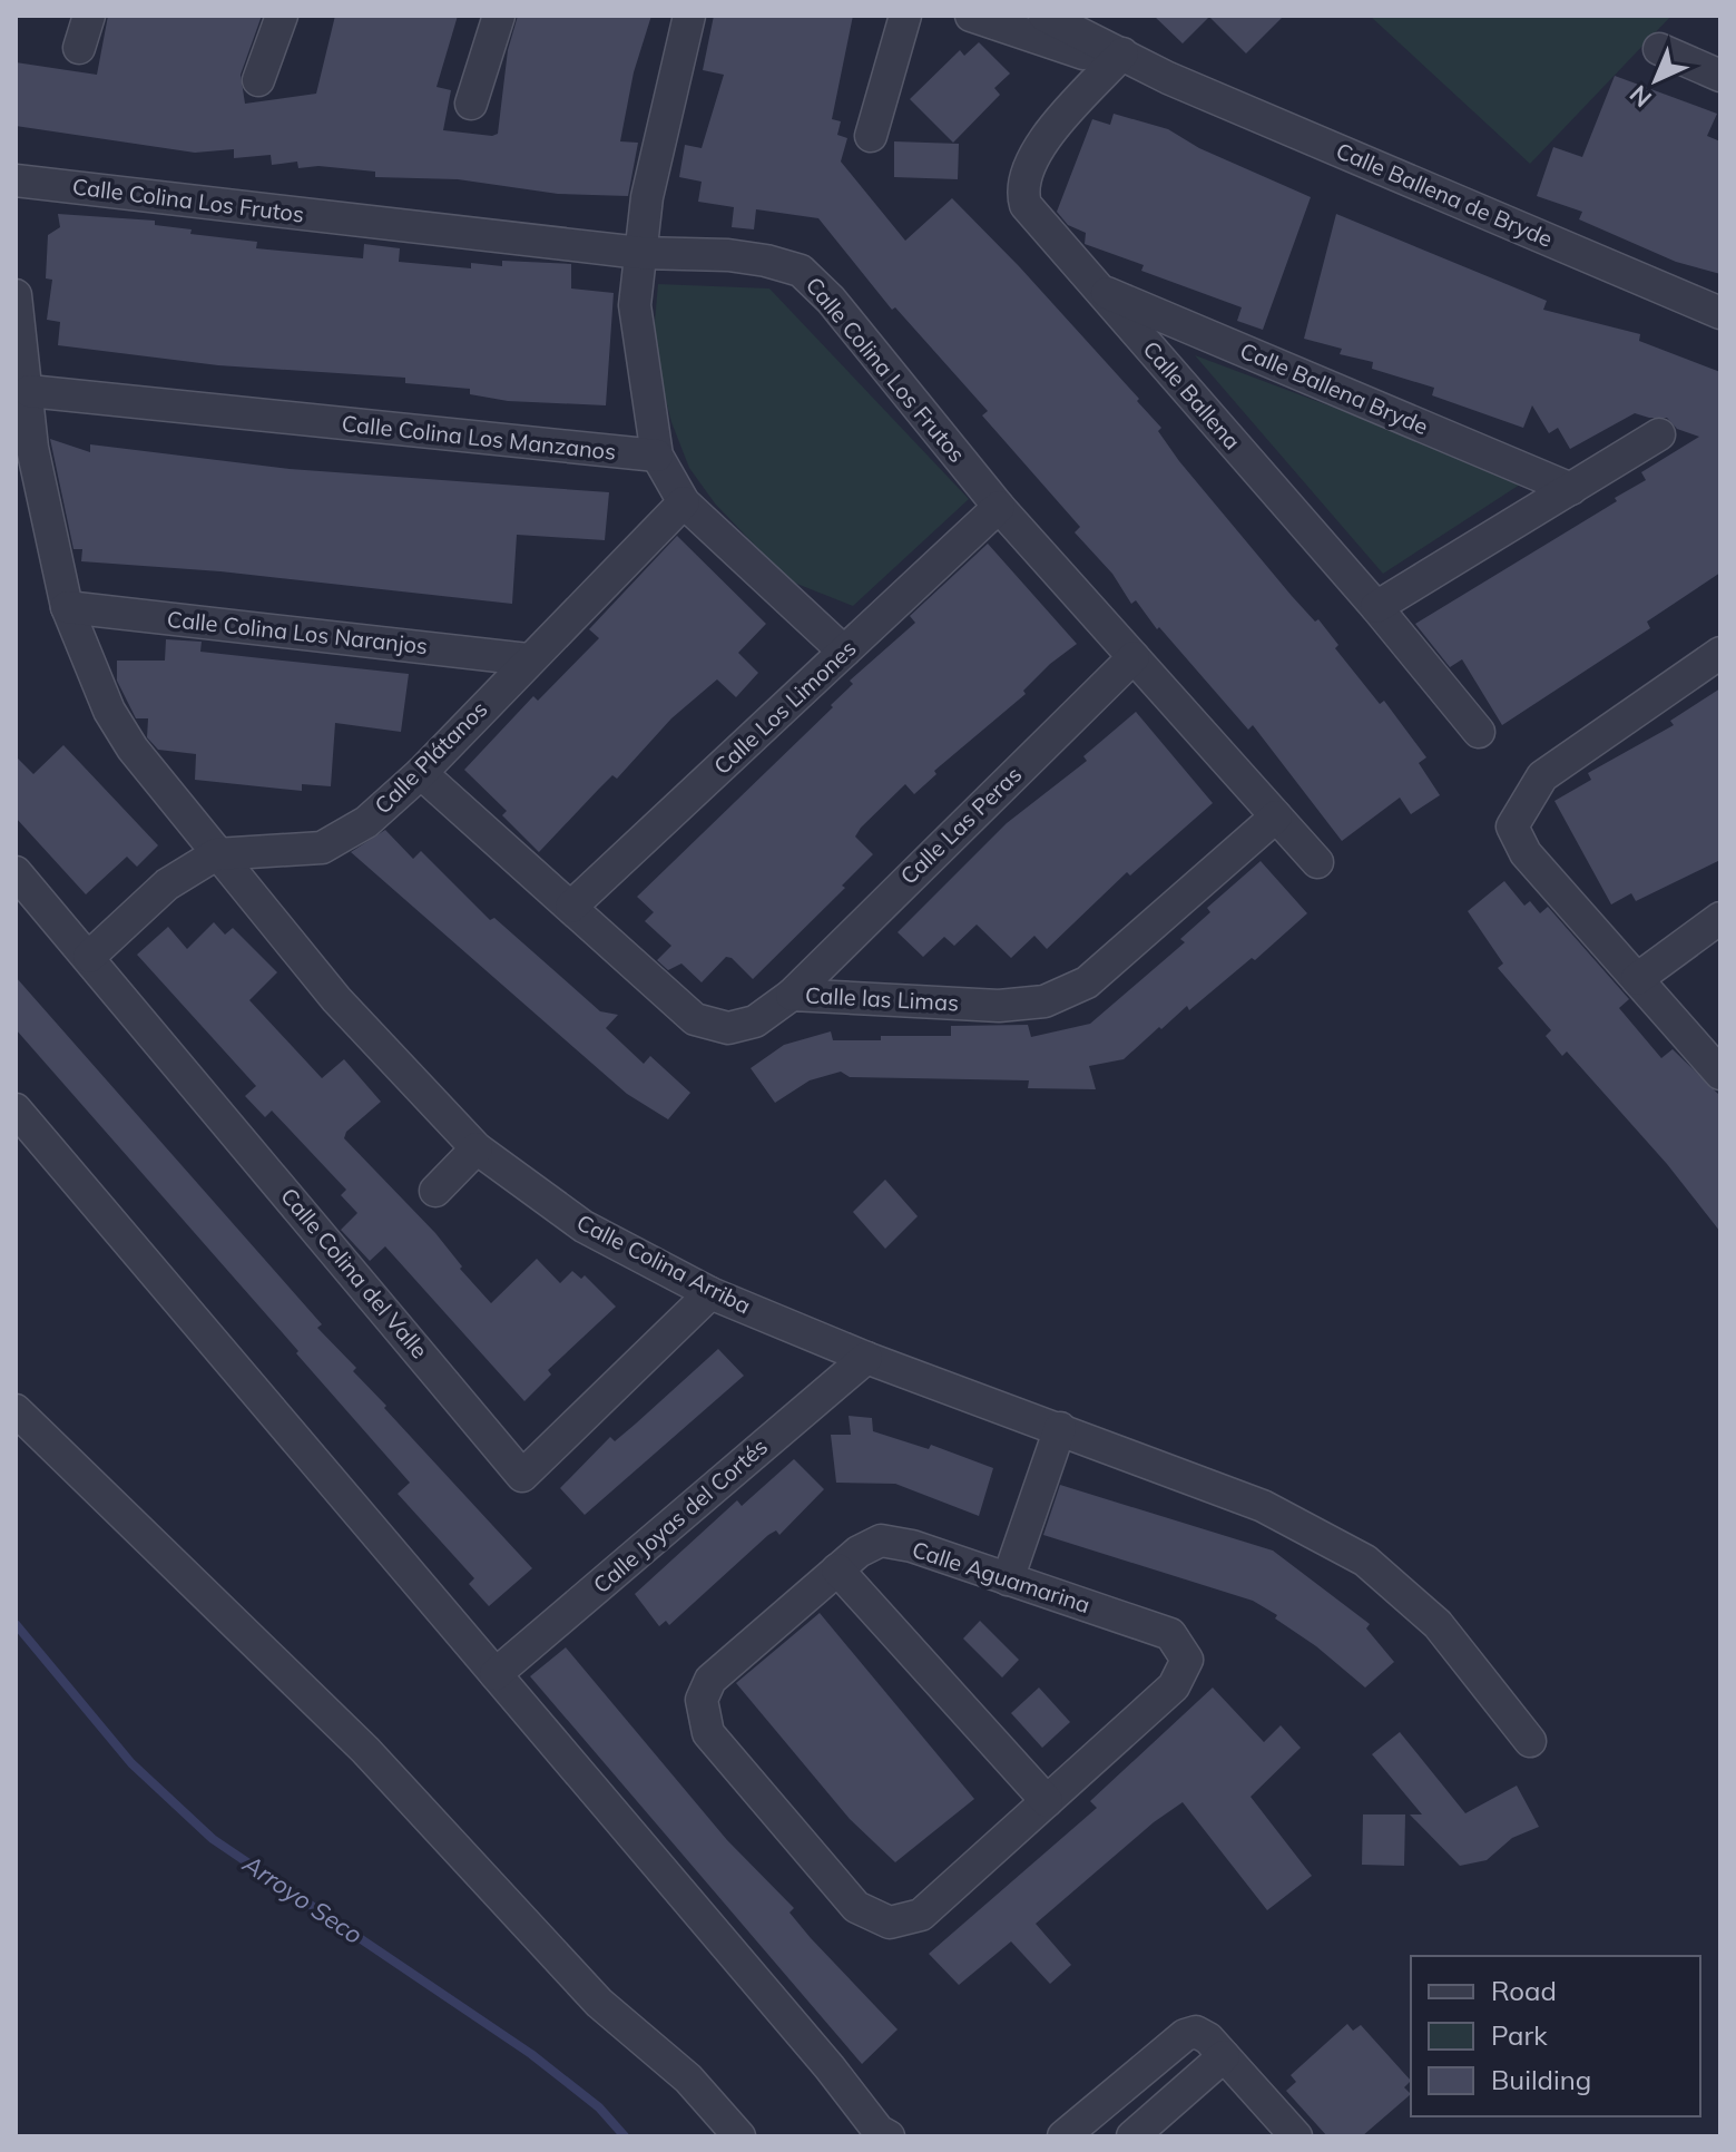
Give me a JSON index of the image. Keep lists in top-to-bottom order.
{
  "streets": {
    "street": [
      "Calle Ballena de Bryde",
      "Calle Colina Los Frutos",
      "Calle Ballena Bryde",
      "Calle Ballena",
      "Calle Colina Los Manzanos",
      "Calle Colina Los Naranjos",
      "Calle Los Limones",
      "Calle Plátanos",
      "Calle Las Peras",
      "Calle las Limas",
      "Calle Colina Arriba",
      "Calle Colina del Valle",
      "Calle Joyas del Cortés",
      "Calle Aguamarina"
    ]
  },
  "crossings": [
    ["Calle Ballena de Bryde", "Calle Ballena"],
    ["Calle Colina Los Frutos", "Calle Los Limones"],
    ["Calle Colina Los Frutos", "Calle Las Peras"],
    ["Calle Colina Los Frutos", "Calle las Limas"],
    ["Calle Ballena Bryde", "Calle Ballena"],
    ["Calle Colina Los Manzanos", "Calle Colina Arriba"],
    ["Calle Colina Los Naranjos", "Calle Plátanos"],
    ["Calle Colina Los Naranjos", "Calle Colina Arriba"],
    ["Calle Los Limones", "Calle las Limas"],
    ["Calle Plátanos", "Calle las Limas"],
    ["Calle Plátanos", "Calle Colina Arriba"],
    ["Calle Plátanos", "Calle Colina del Valle"],
    ["Calle Las Peras", "Calle las Limas"],
    ["Calle Colina Arriba", "Calle Colina del Valle"],
    ["Calle Colina Arriba", "Calle Joyas del Cortés"]
  ],
  "water": ["Arroyo Seco"],
  "legend": ["Road", "Park", "Building"],
  "north": "bottom left"
}
